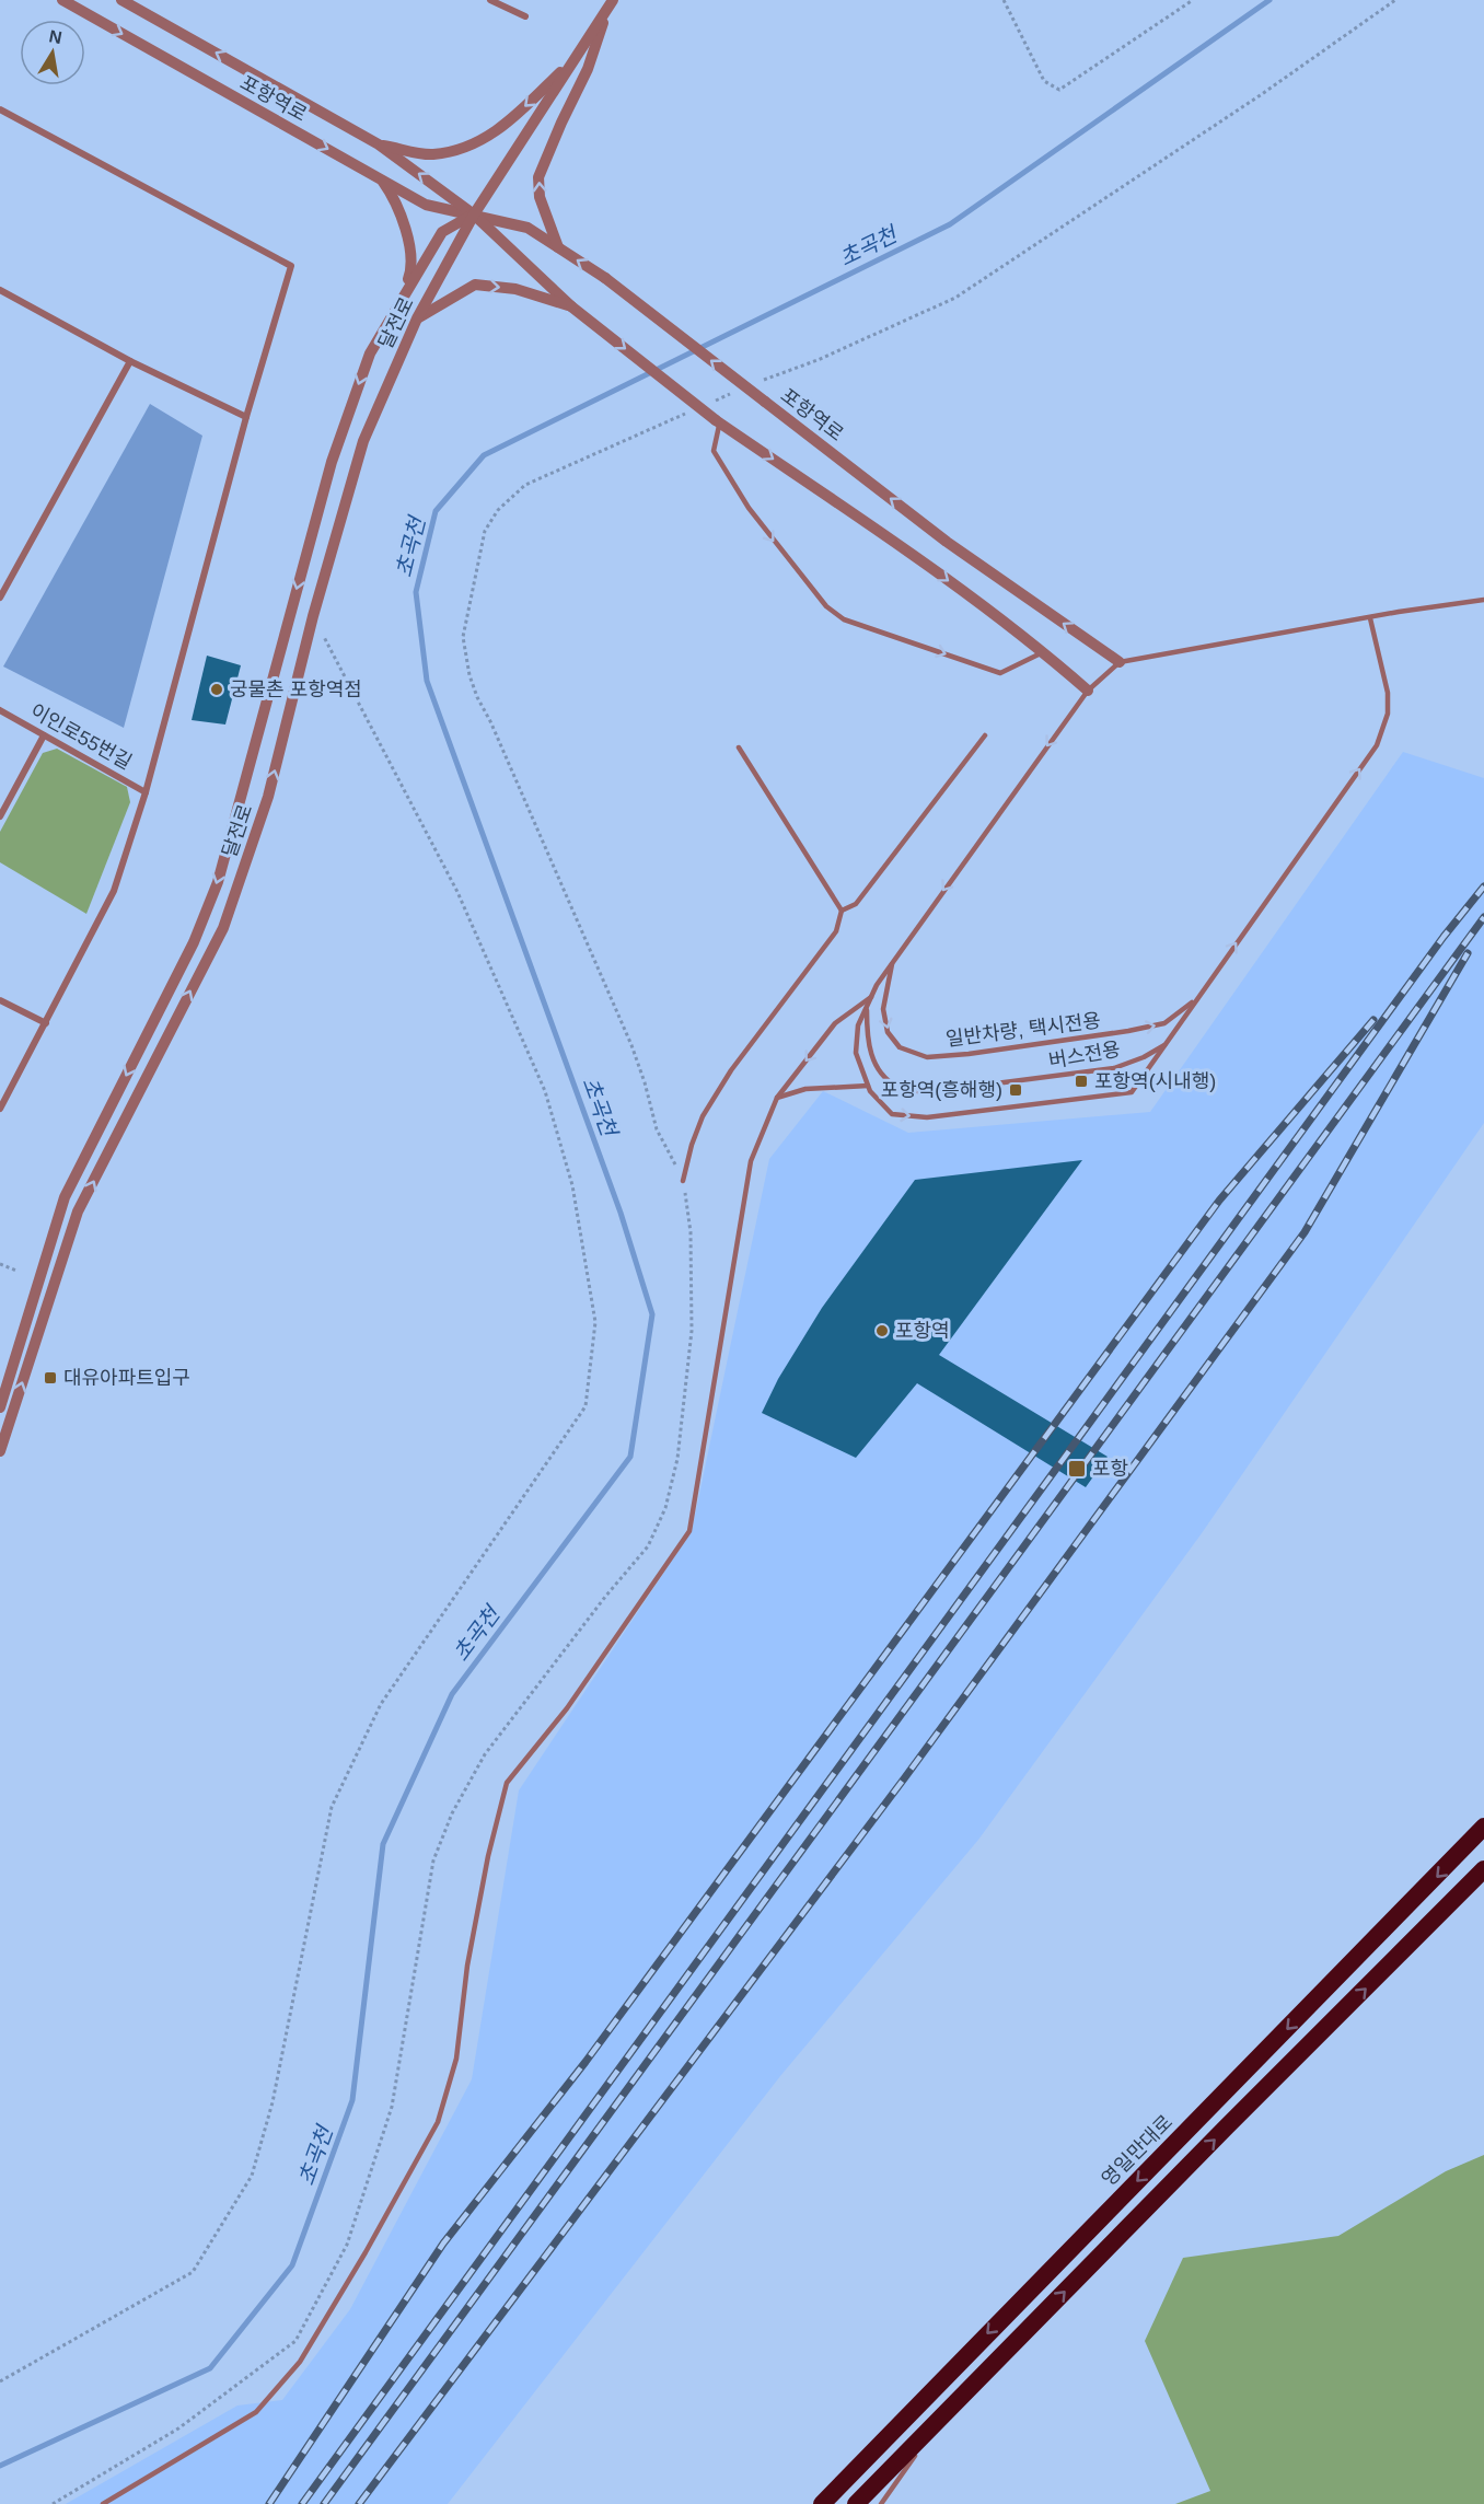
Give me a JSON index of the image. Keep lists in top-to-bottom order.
{
  "streets": {
    "highway": ["영일만대로"],
    "street": ["포항역로", "달전로", "이인로55번길"],
    "lane": ["일반차량, 택시전용", "버스전용"]
  },
  "crossings": [
    ["포항역로", "달전로"]
  ],
  "water": ["초곡천"],
  "places": {
    "other": ["궁물촌 포항역점", "포항역"],
    "transit": [
      "포항역(시내행)",
      "포항역(흥해행)",
      "대유아파트입구",
      "포항"
    ]
  },
  "north": "top"
}
